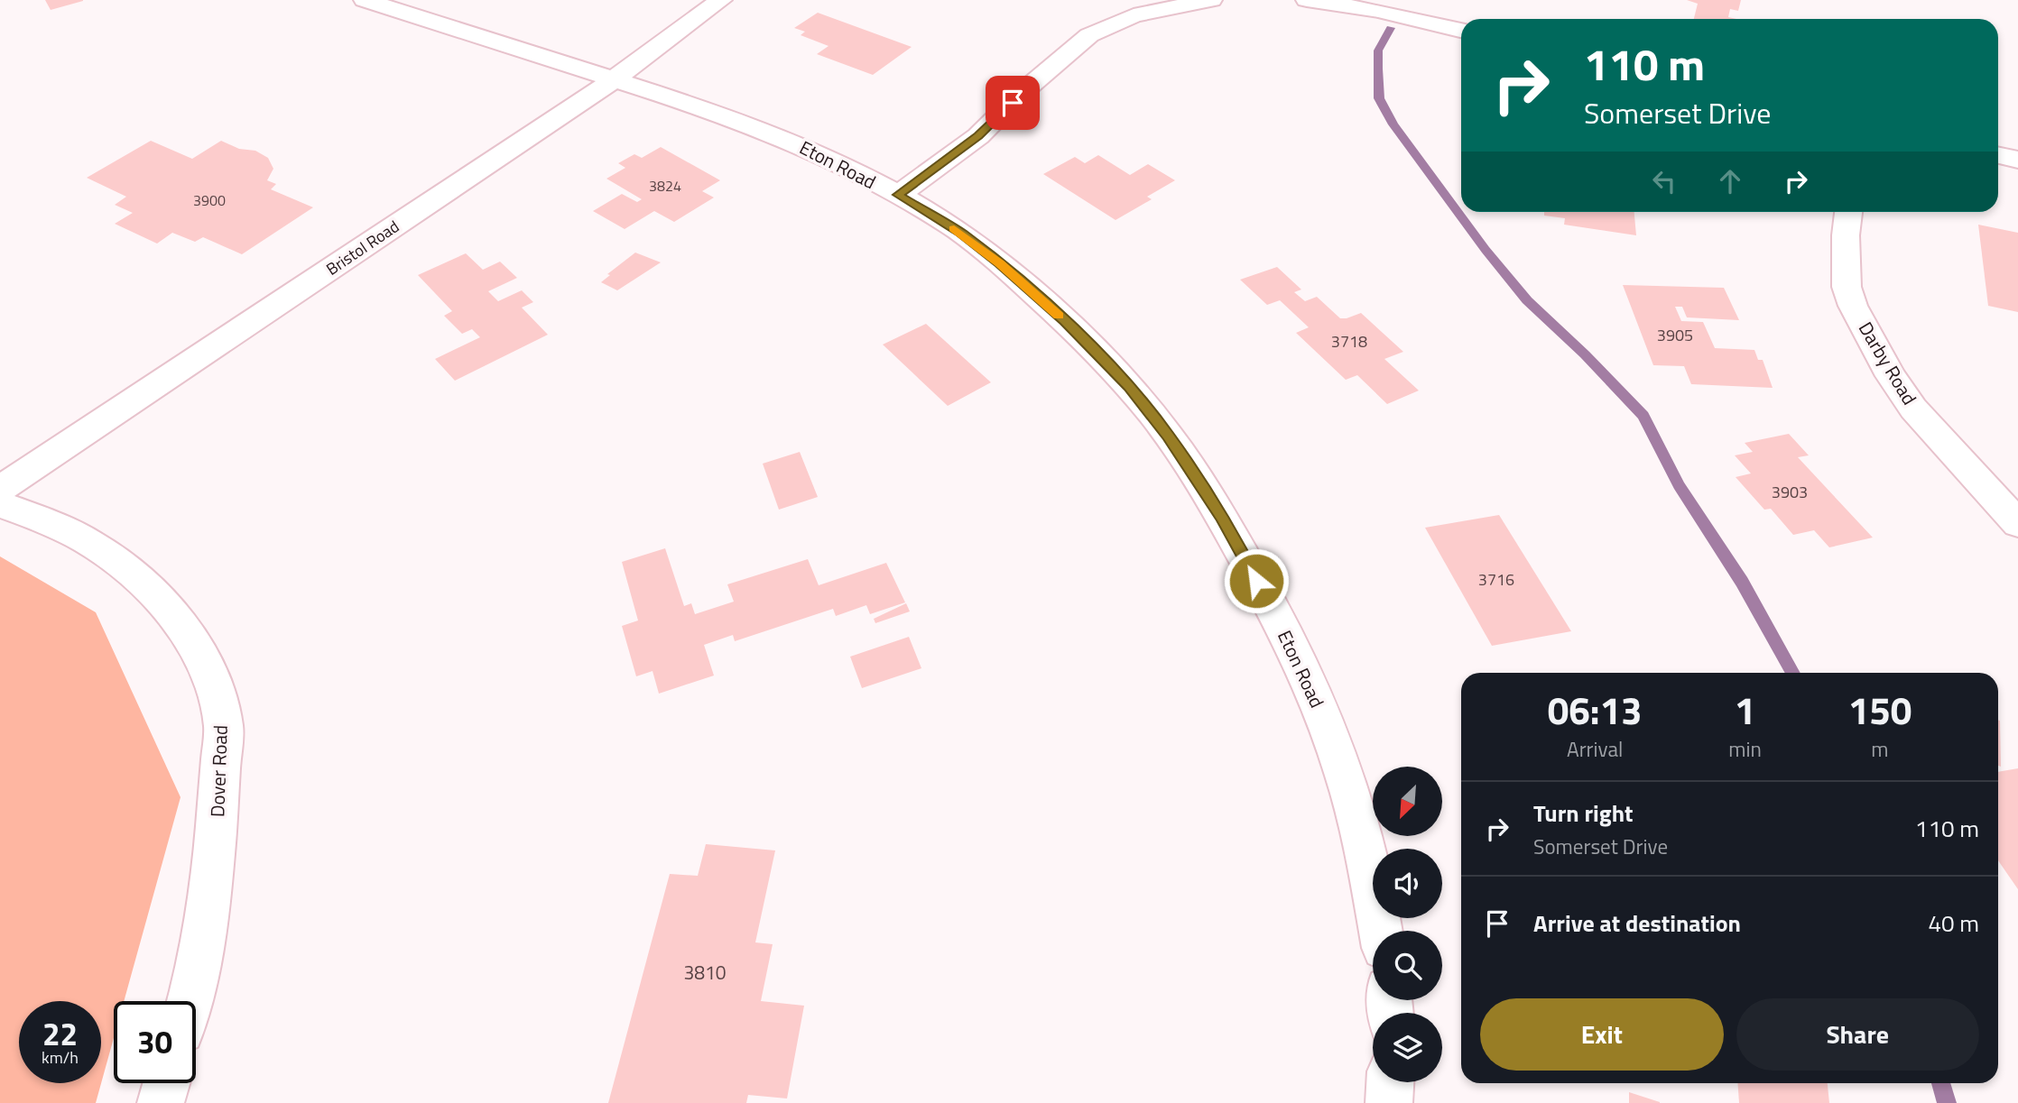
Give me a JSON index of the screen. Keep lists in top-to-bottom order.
{
  "streets": {
    "street": [
      "Eton Road",
      "Bristol Road",
      "Darby Road",
      "Dover Road"
    ]
  },
  "crossings": [
    ["Eton Road", "Bristol Road"]
  ],
  "house_numbers": [
    "3824",
    "3900",
    "3905",
    "3718",
    "3903",
    "3716",
    "3810"
  ],
  "north": "bottom left",
  "page": {
    "turn": ["110 m", "Somerset Drive"],
    "eta": [
      "06:13",
      "Arrival",
      "1",
      "min",
      "150",
      "m"
    ],
    "list": [
      {
        "name": "Turn right",
        "note": "Somerset Drive",
        "value": "110 m"
      },
      {
        "name": "Arrive at destination",
        "value": "40 m"
      }
    ],
    "buttons": ["Exit", "Share"],
    "speed": "22 km/h",
    "limit": "30"
  }
}
